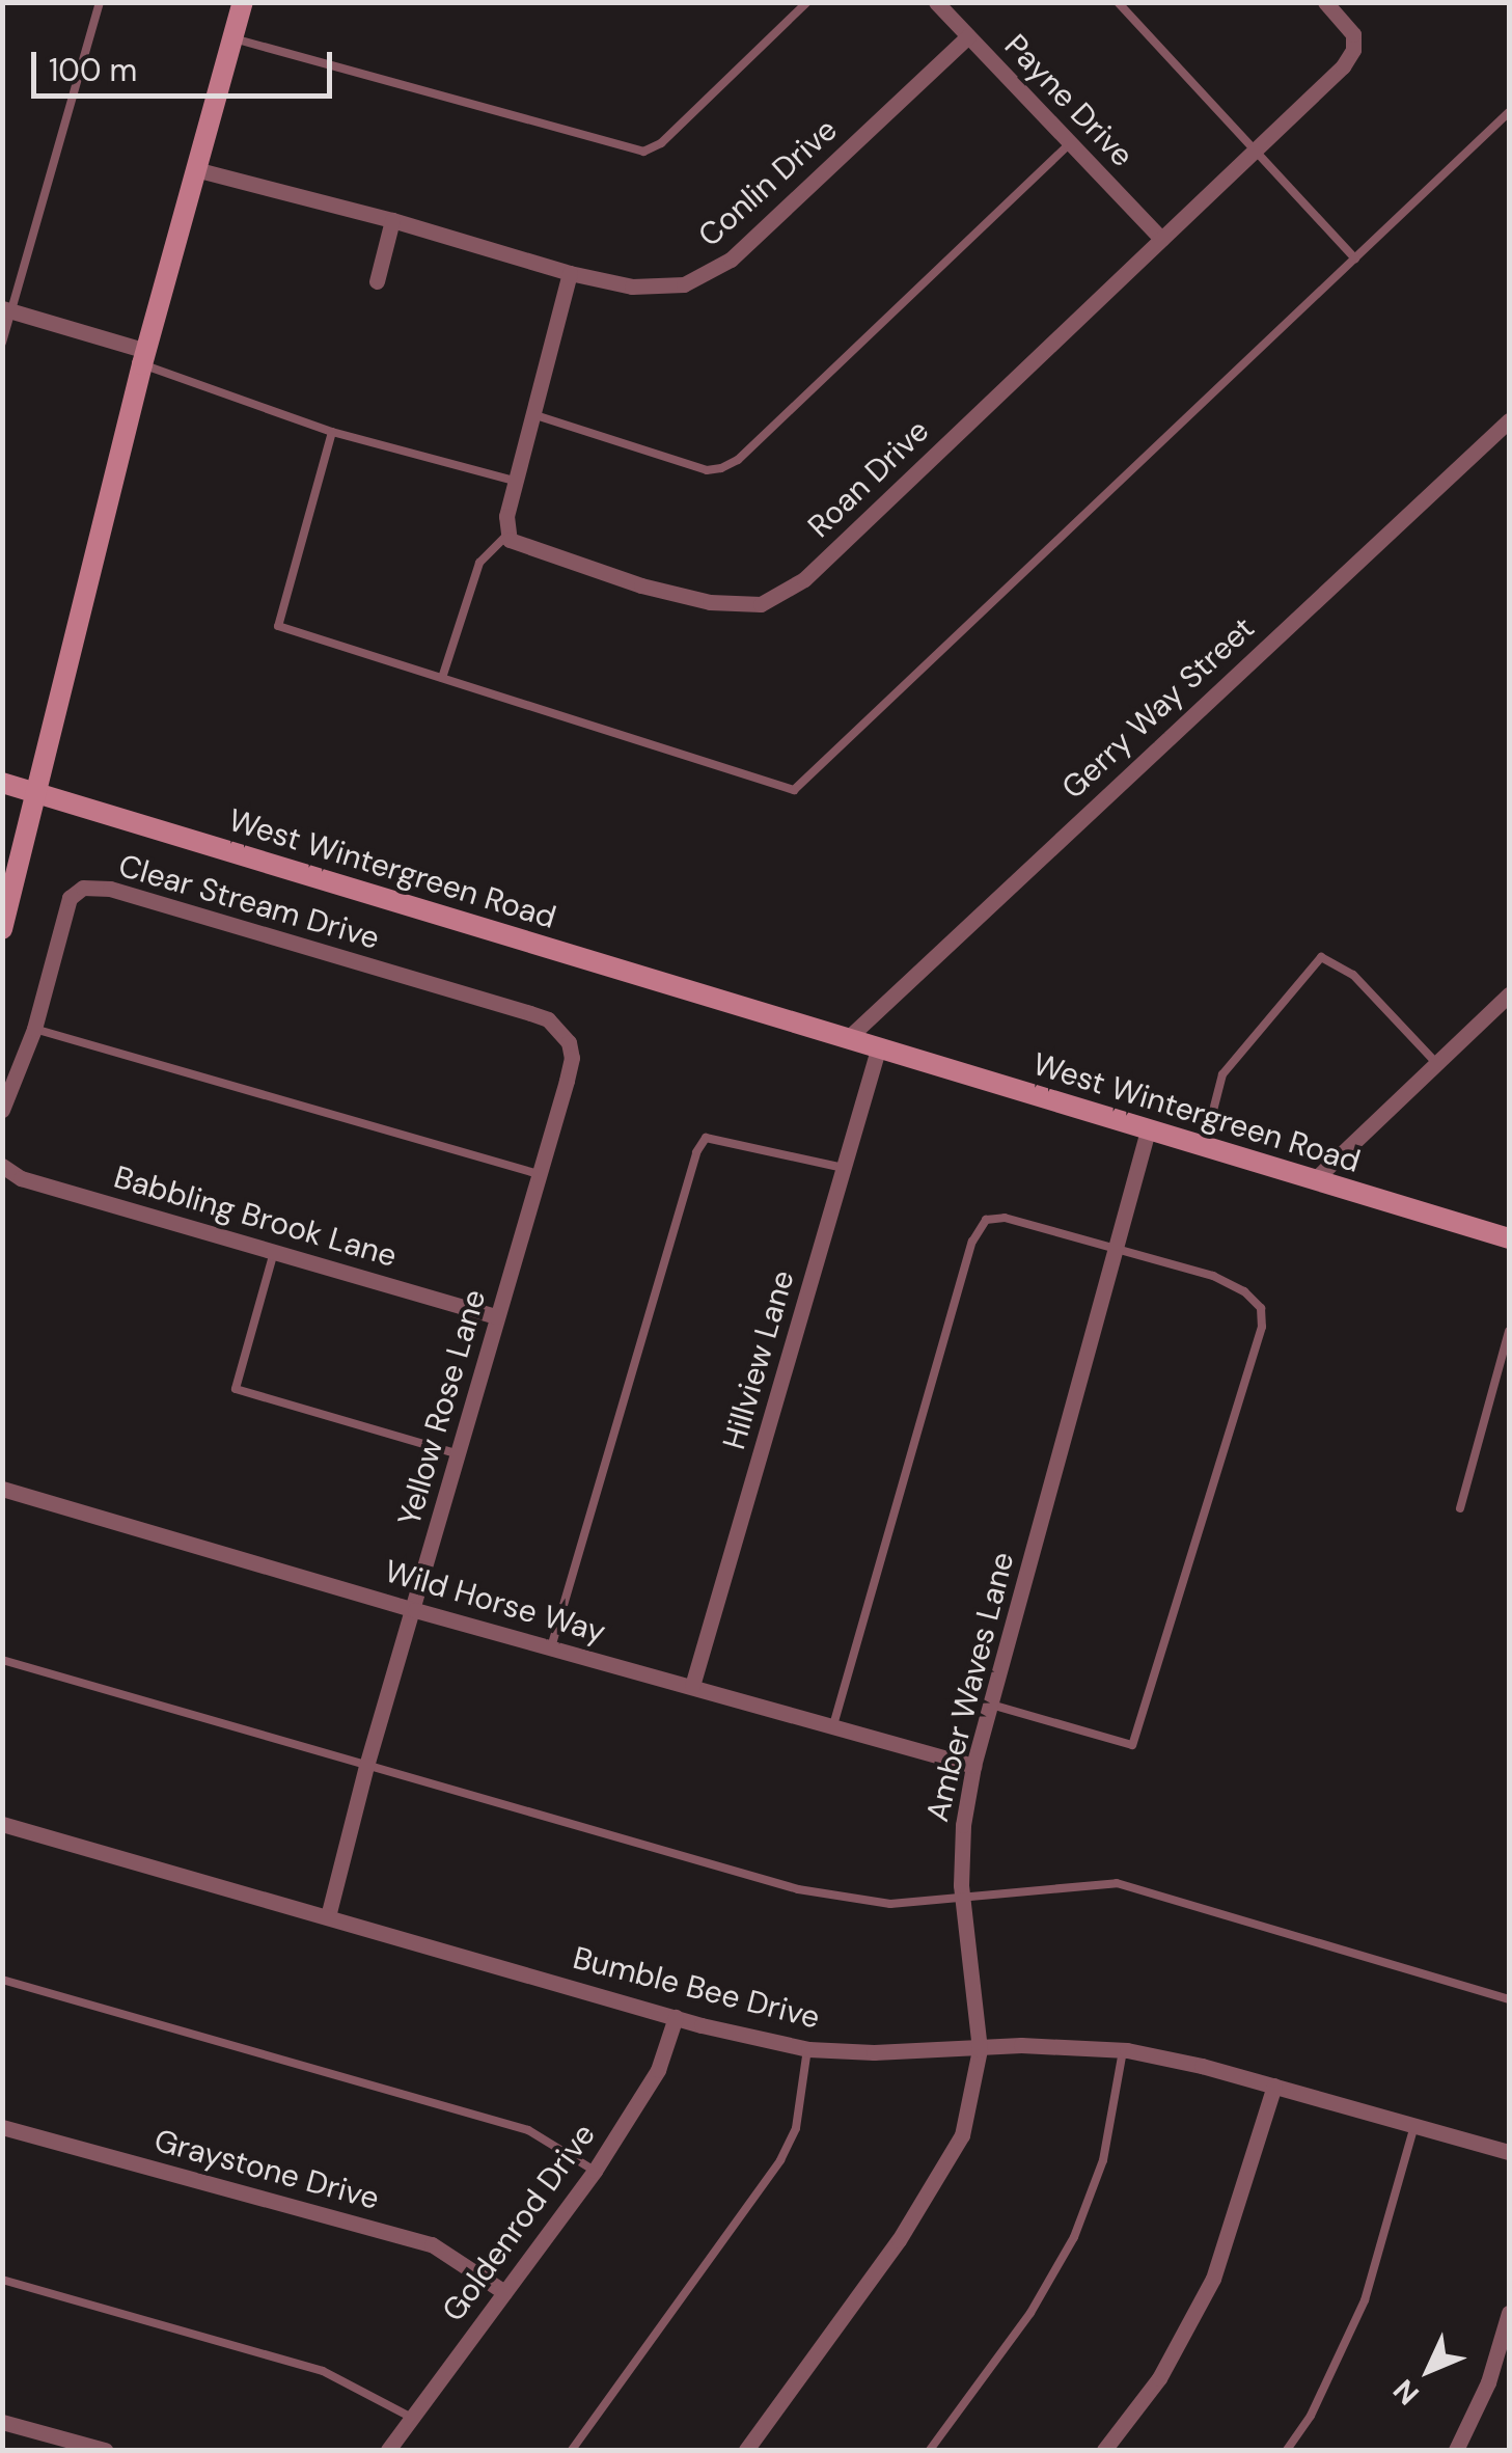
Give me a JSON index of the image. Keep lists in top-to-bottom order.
{
  "streets": {
    "main road": ["West Wintergreen Road"],
    "street": [
      "Payne Drive",
      "Conlin Drive",
      "Roan Drive",
      "Gerry Way Street",
      "Clear Stream Drive",
      "Babbling Brook Lane",
      "Hillview Lane",
      "Yellow Rose Lane",
      "Wild Horse Way",
      "Amber Waves Lane",
      "Bumble Bee Drive",
      "Graystone Drive",
      "Goldenrod Drive"
    ]
  },
  "crossings": [
    ["Payne Drive", "Conlin Drive"],
    ["Payne Drive", "Roan Drive"],
    ["Gerry Way Street", "West Wintergreen Road"],
    ["West Wintergreen Road", "Hillview Lane"],
    ["West Wintergreen Road", "Amber Waves Lane"],
    ["Clear Stream Drive", "Yellow Rose Lane"],
    ["Babbling Brook Lane", "Yellow Rose Lane"],
    ["Hillview Lane", "Wild Horse Way"],
    ["Yellow Rose Lane", "Wild Horse Way"],
    ["Yellow Rose Lane", "Bumble Bee Drive"],
    ["Wild Horse Way", "Amber Waves Lane"],
    ["Amber Waves Lane", "Bumble Bee Drive"],
    ["Bumble Bee Drive", "Goldenrod Drive"],
    ["Graystone Drive", "Goldenrod Drive"]
  ],
  "scale_bar": "100 m",
  "north": "bottom left"
}
